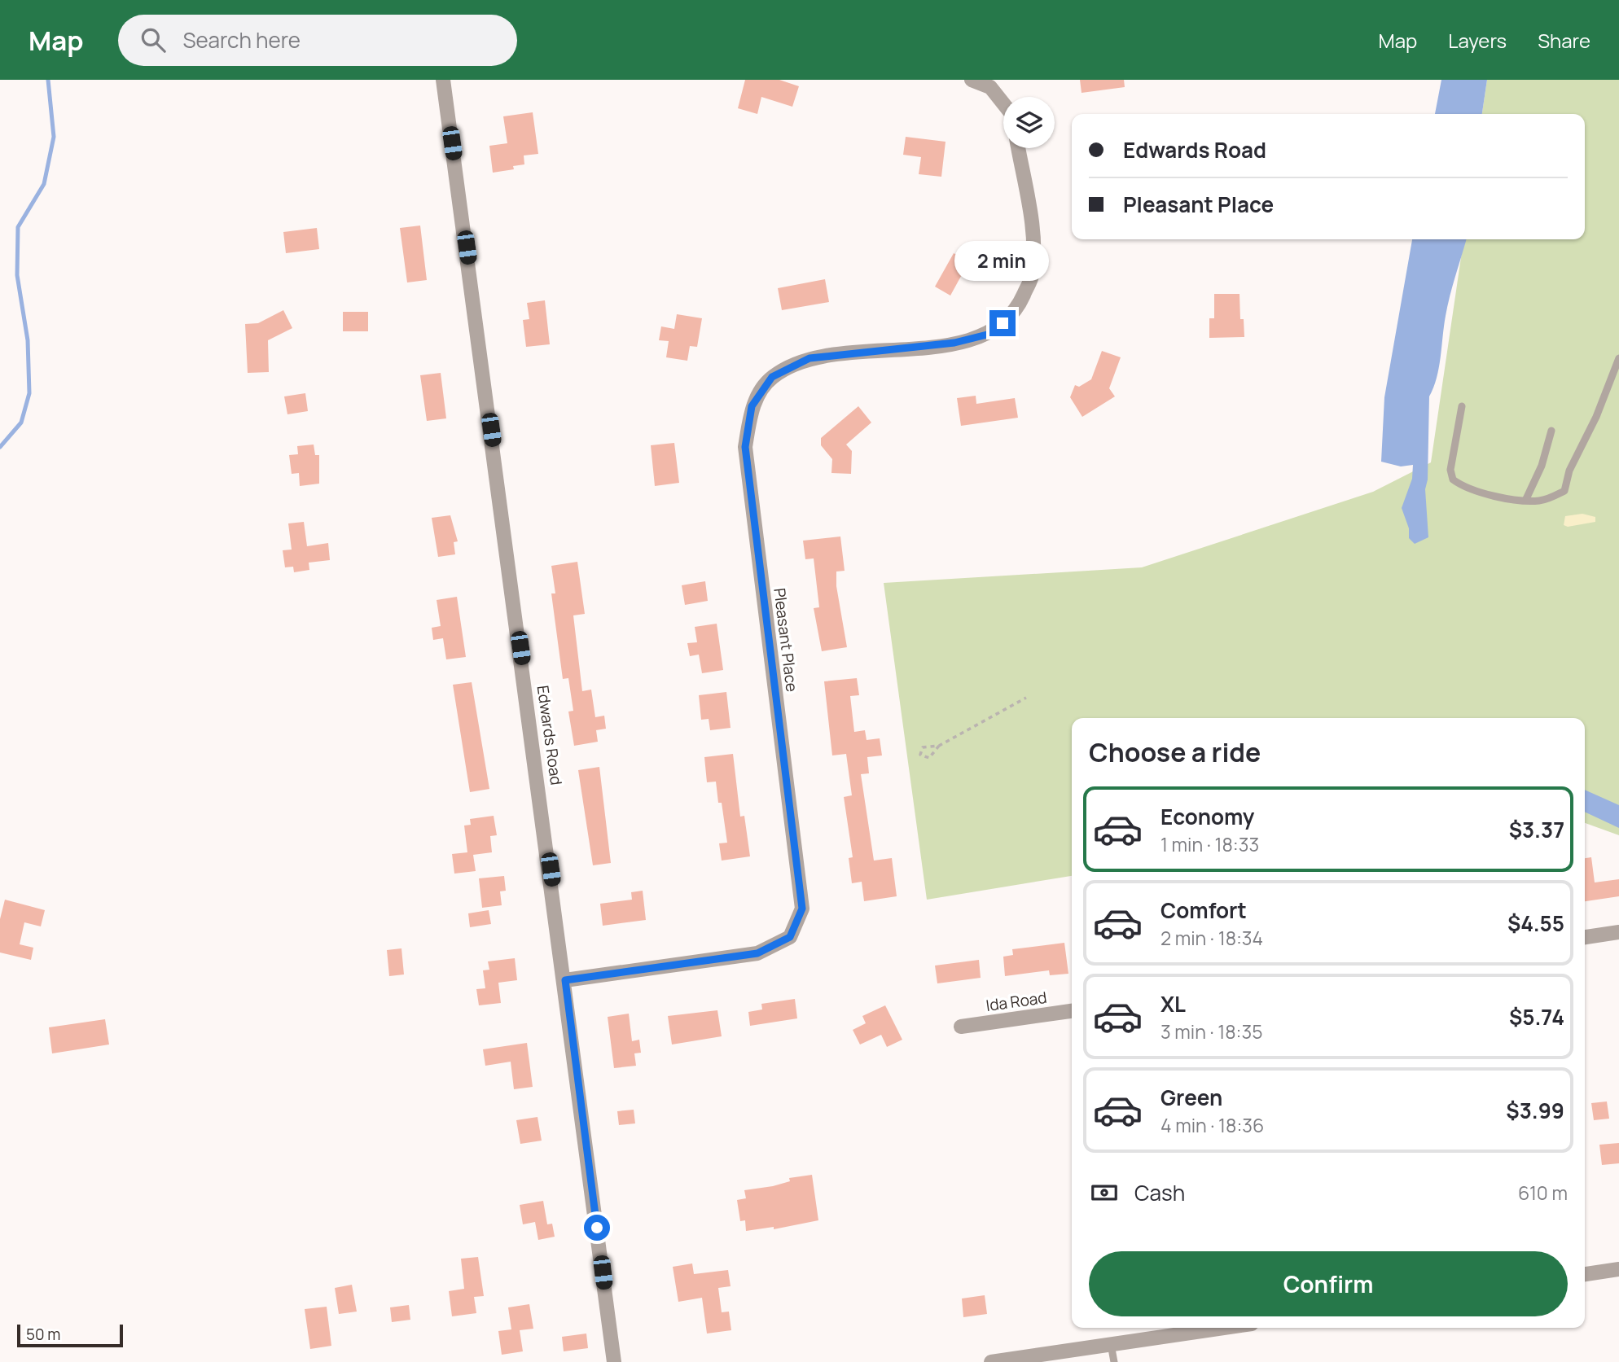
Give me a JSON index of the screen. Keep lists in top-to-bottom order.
{
  "streets": {
    "street": ["Pleasant Place", "Edwards Road", "Ida Road"]
  },
  "crossings": [
    ["Pleasant Place", "Edwards Road"]
  ],
  "scale_bar": "50 m",
  "page": {
    "header": "Map",
    "search": "Search here",
    "nav": ["Map", "Layers", "Share"],
    "banner": ["Edwards Road", "Pleasant Place"],
    "bubble": "2 min",
    "heading": "Choose a ride",
    "list": [
      {
        "name": "Economy",
        "note": "1 min · 18:33",
        "value": "$3.37"
      },
      {
        "name": "Comfort",
        "note": "2 min · 18:34",
        "value": "$4.55"
      },
      {
        "name": "XL",
        "note": "3 min · 18:35",
        "value": "$5.74"
      },
      {
        "name": "Green",
        "note": "4 min · 18:36",
        "value": "$3.99"
      }
    ],
    "pay": ["Cash", "610 m"],
    "buttons": "Confirm",
    "scale": "50 m"
  }
}
